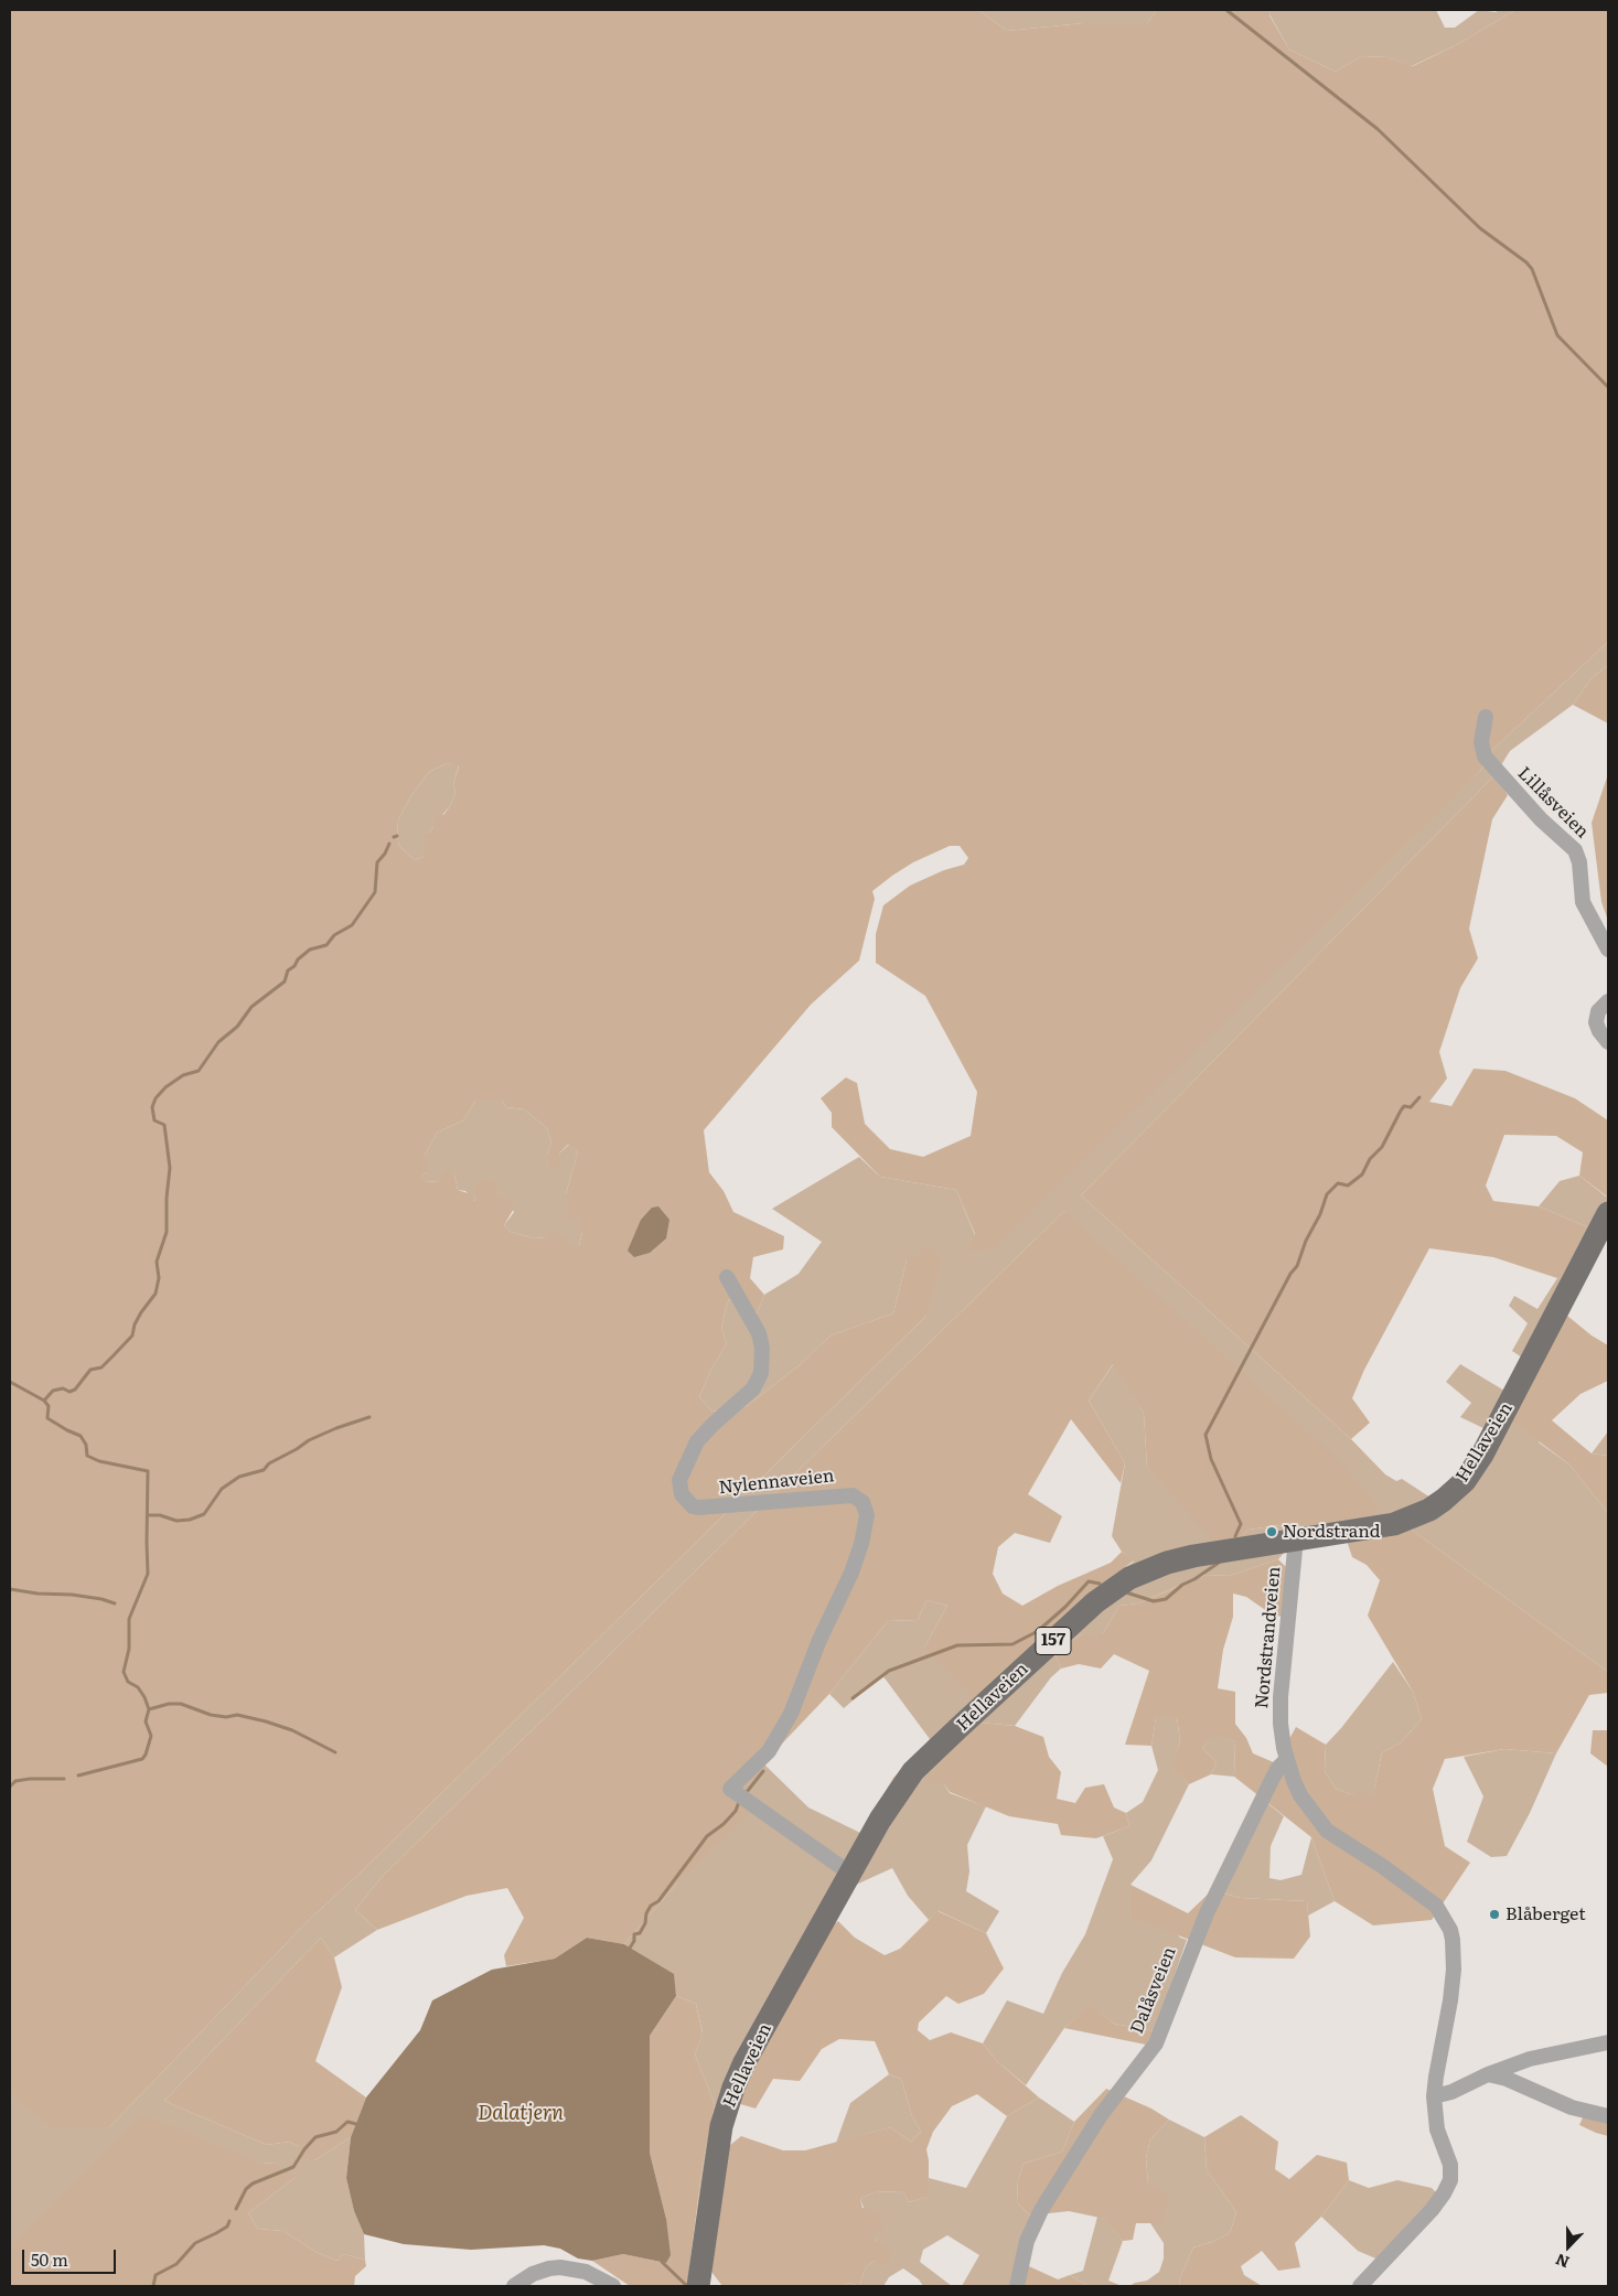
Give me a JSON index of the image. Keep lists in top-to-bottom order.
{
  "streets": {
    "main road": ["Hellaveien", "157"],
    "street": [
      "Lillåsveien",
      "Nylennaveien",
      "Nordstrandveien",
      "Dalåsveien"
    ]
  },
  "crossings": [
    ["Hellaveien", "Nylennaveien"],
    ["Hellaveien", "Nordstrandveien"],
    ["Nordstrandveien", "Dalåsveien"]
  ],
  "water": ["Dalatjern"],
  "places": ["Nordstrand", "Blåberget"],
  "scale_bar": "50 m",
  "north": "bottom"
}
